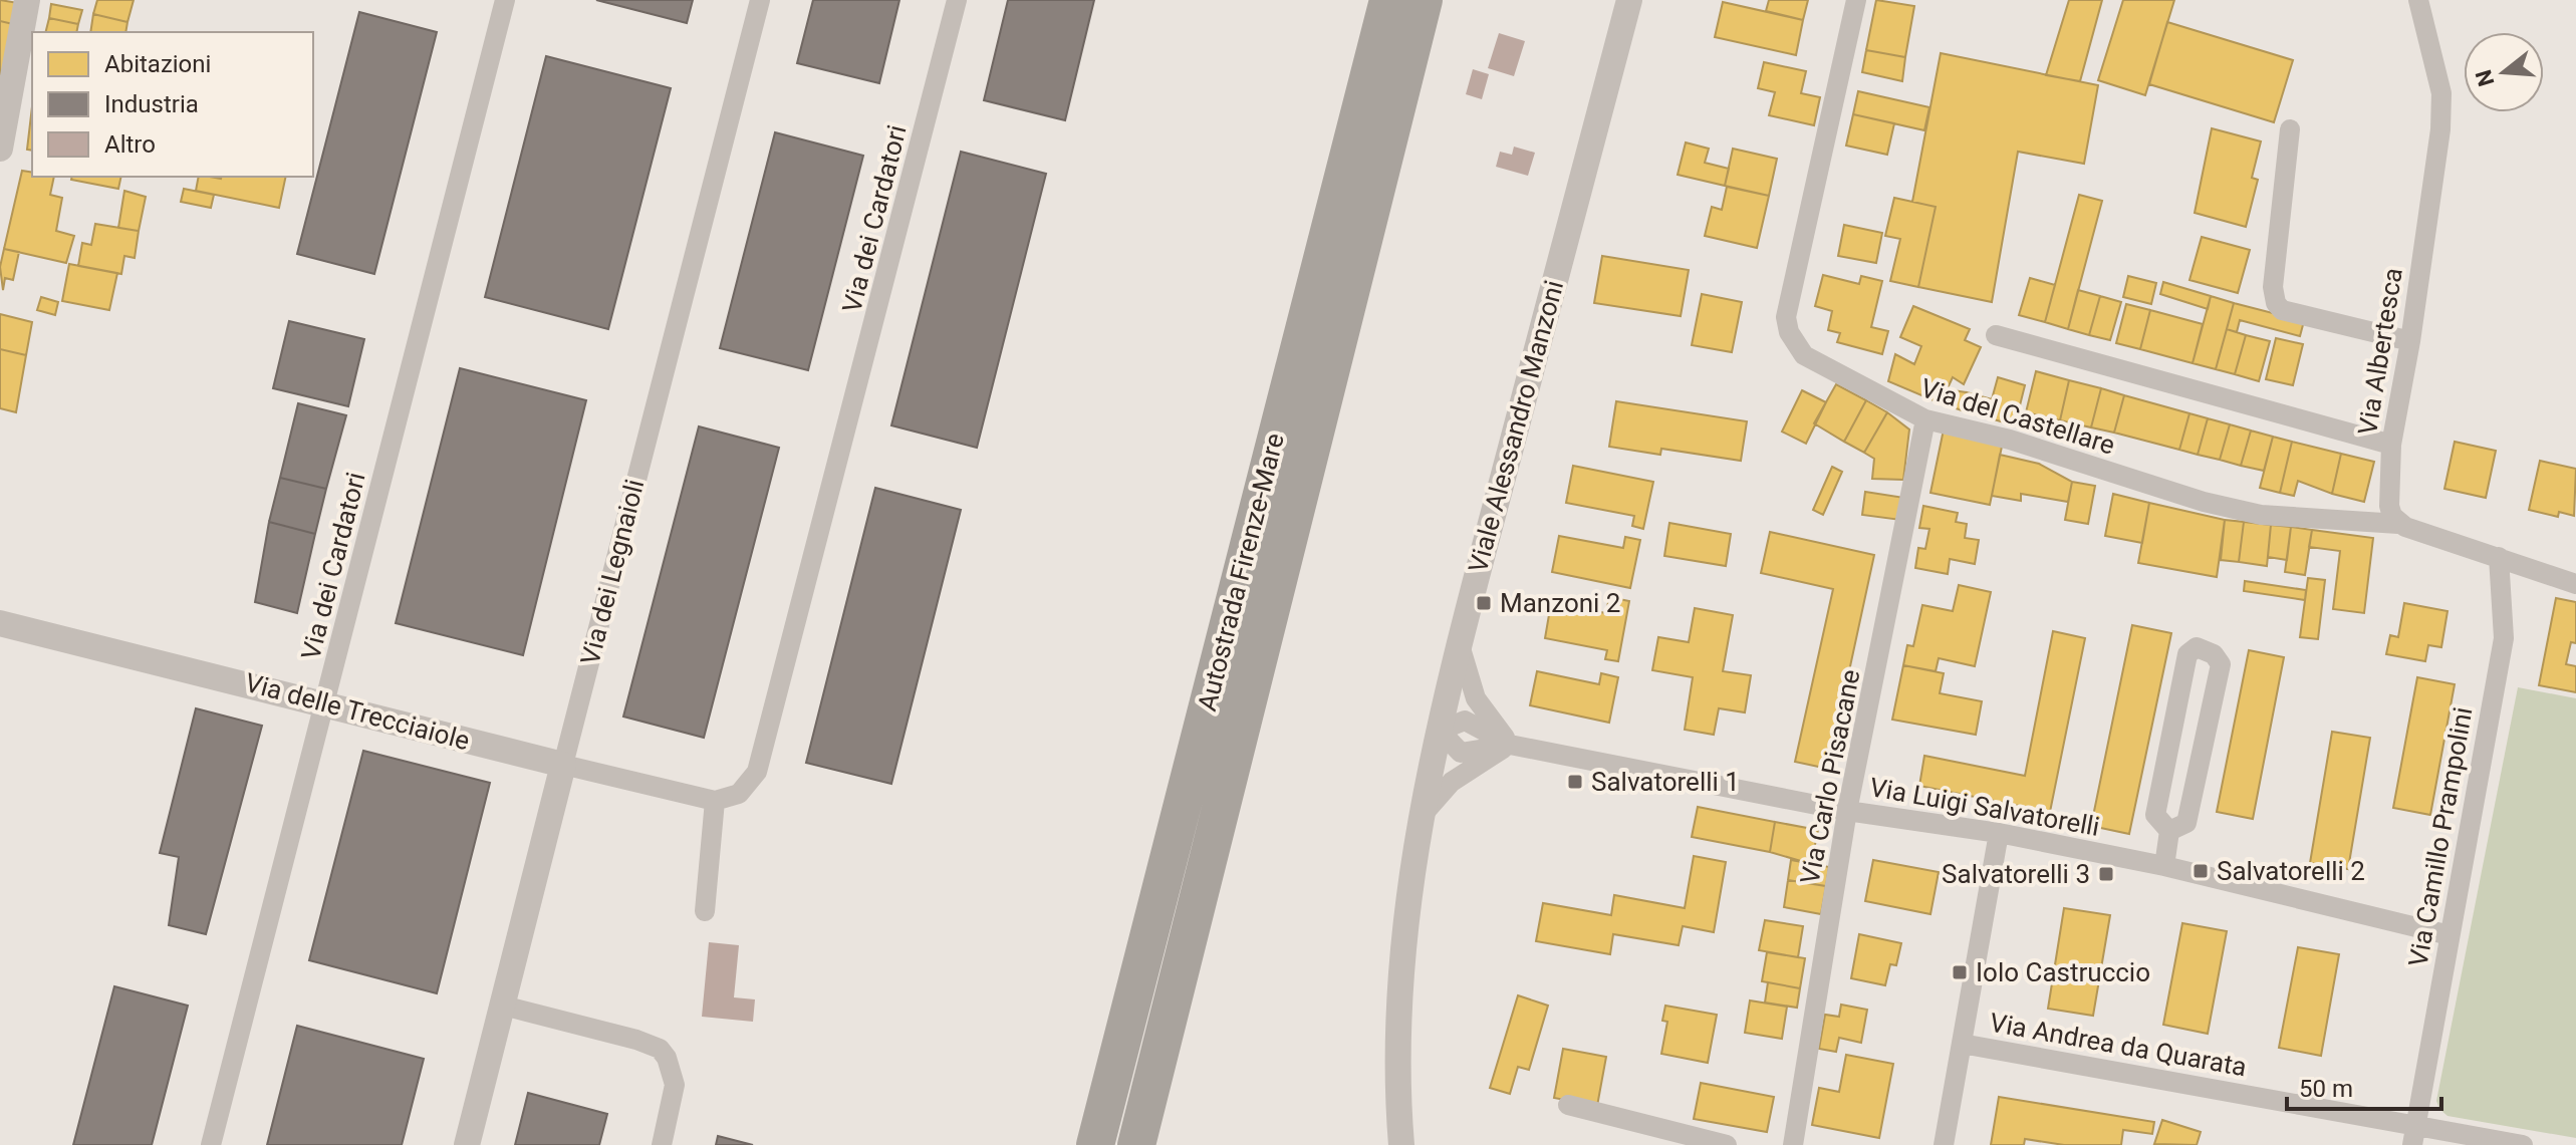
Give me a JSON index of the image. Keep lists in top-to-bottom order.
{
  "streets": {
    "highway": ["Autostrada Firenze-Mare"],
    "street": [
      "Via dei Cardatori",
      "Via Albertesca",
      "Via del Castellare",
      "Viale Alessandro Manzoni",
      "Via dei Legnaioli",
      "Via delle Trecciaiole",
      "Via Carlo Pisacane",
      "Via Luigi Salvatorelli",
      "Via Camillo Prampolini",
      "Via Andrea da Quarata"
    ]
  },
  "crossings": [
    ["Via dei Cardatori", "Via delle Trecciaiole"],
    ["Via Albertesca", "Via del Castellare"],
    ["Via del Castellare", "Via Carlo Pisacane"],
    ["Viale Alessandro Manzoni", "Via Luigi Salvatorelli"],
    ["Via dei Legnaioli", "Via delle Trecciaiole"],
    ["Via Carlo Pisacane", "Via Luigi Salvatorelli"],
    ["Via Luigi Salvatorelli", "Via Camillo Prampolini"],
    ["Via Luigi Salvatorelli", "Via Andrea da Quarata"],
    ["Via Camillo Prampolini", "Via Andrea da Quarata"]
  ],
  "places": {
    "transit": [
      "Manzoni 2",
      "Salvatorelli 1",
      "Salvatorelli 2",
      "Salvatorelli 3",
      "Iolo Castruccio"
    ]
  },
  "legend": ["Abitazioni", "Industria", "Altro"],
  "scale_bar": "50 m",
  "north": "left"
}
